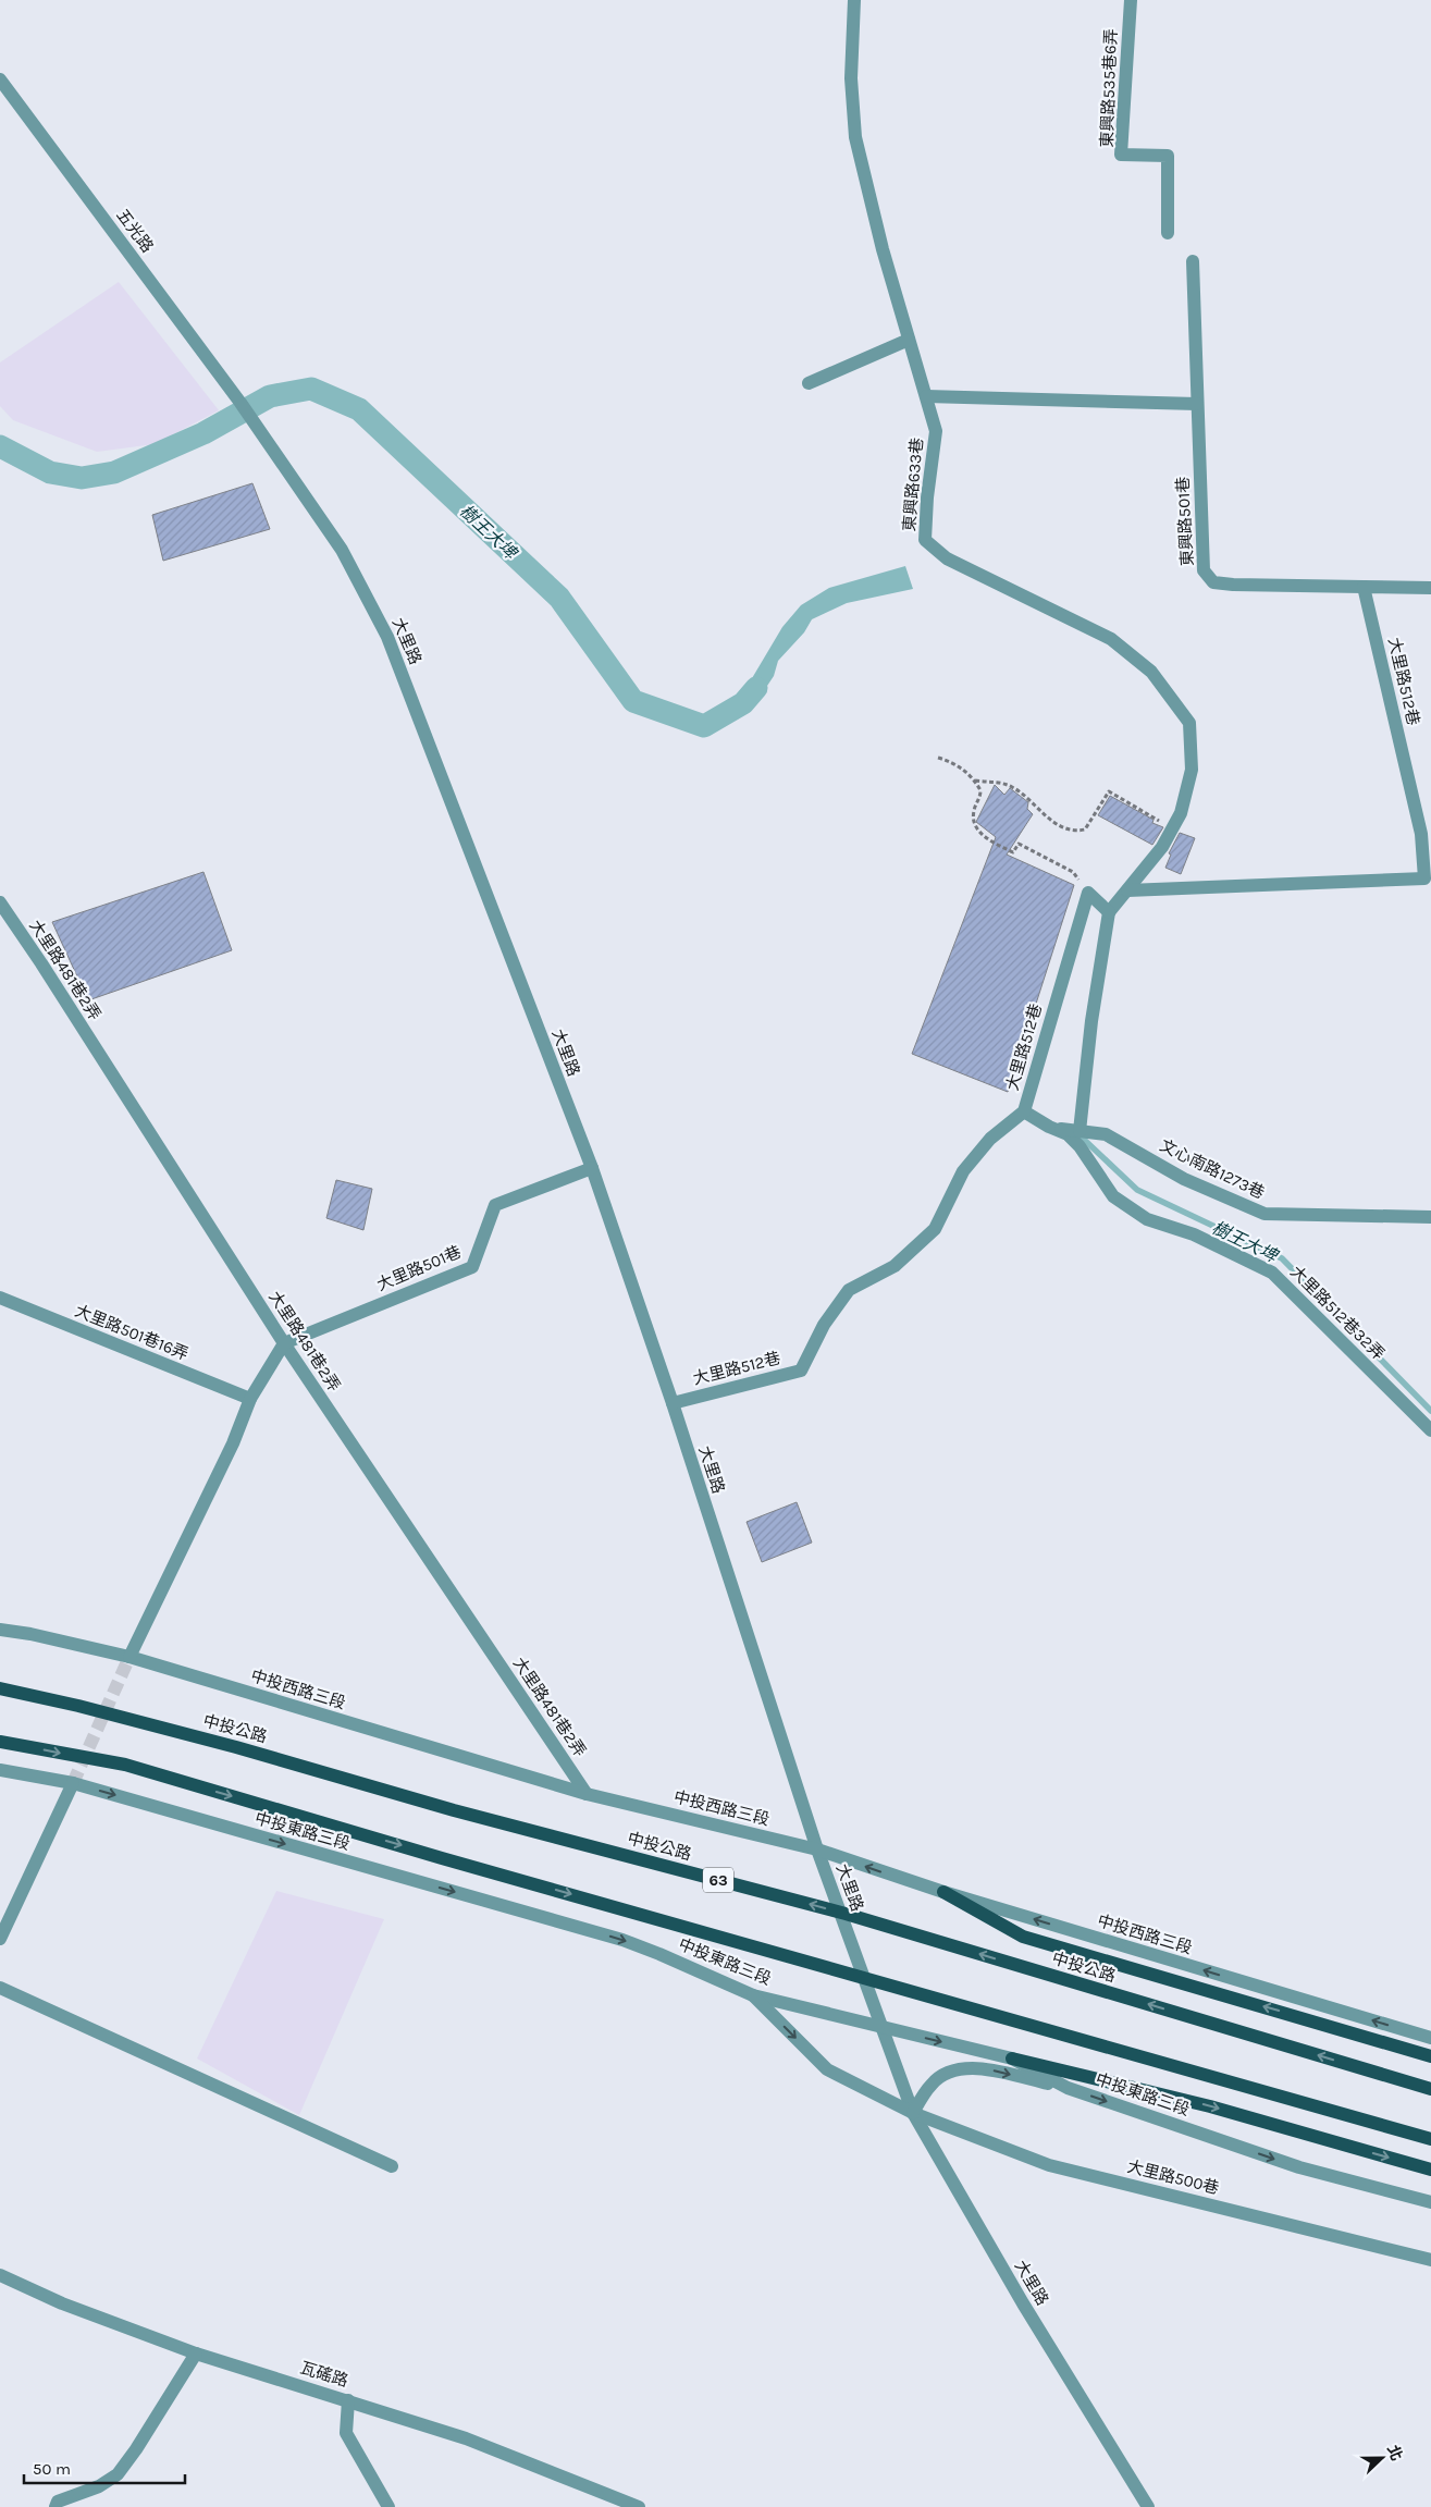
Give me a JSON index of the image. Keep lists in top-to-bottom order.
{
  "streets": {
    "main road": ["中投公路", "63"],
    "street": [
      "東興路535巷6弄",
      "五光路",
      "東興路633巷",
      "東興路501巷",
      "大里路",
      "大里路512巷",
      "大里路481巷2弄",
      "文心南路1273巷",
      "大里路501巷",
      "大里路512巷32弄",
      "大里路501巷16弄",
      "中投西路三段",
      "中投東路三段",
      "大里路500巷",
      "瓦磘路"
    ]
  },
  "crossings": [
    ["五光路", "大里路"],
    ["東興路633巷", "大里路512巷"],
    ["東興路501巷", "大里路512巷"],
    ["大里路", "大里路512巷"],
    ["大里路", "大里路501巷"],
    ["大里路", "中投西路三段"],
    ["大里路", "中投東路三段"],
    ["大里路", "大里路500巷"],
    ["大里路512巷", "大里路512巷32弄"],
    ["大里路481巷2弄", "大里路501巷"],
    ["大里路481巷2弄", "中投西路三段"],
    ["文心南路1273巷", "大里路512巷32弄"],
    ["中投東路三段", "大里路500巷"]
  ],
  "one_way": ["中投西路三段", "中投東路三段"],
  "water": ["樹王大埤"],
  "scale_bar": "50 m",
  "north": "right"
}
